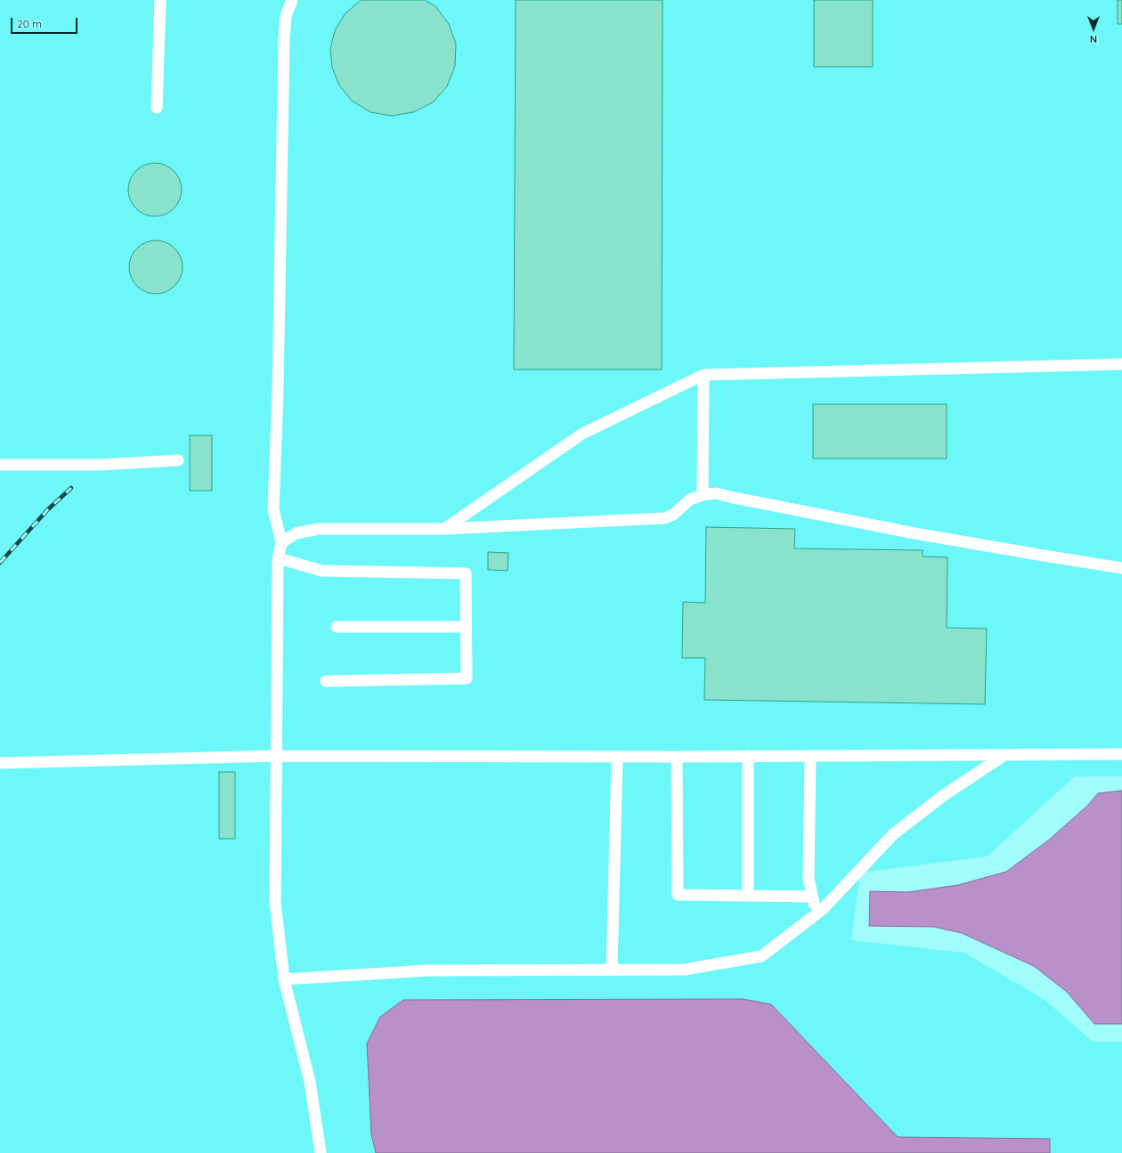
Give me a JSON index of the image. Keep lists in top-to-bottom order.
{
  "scale_bar": "20 m",
  "north": "bottom"
}
